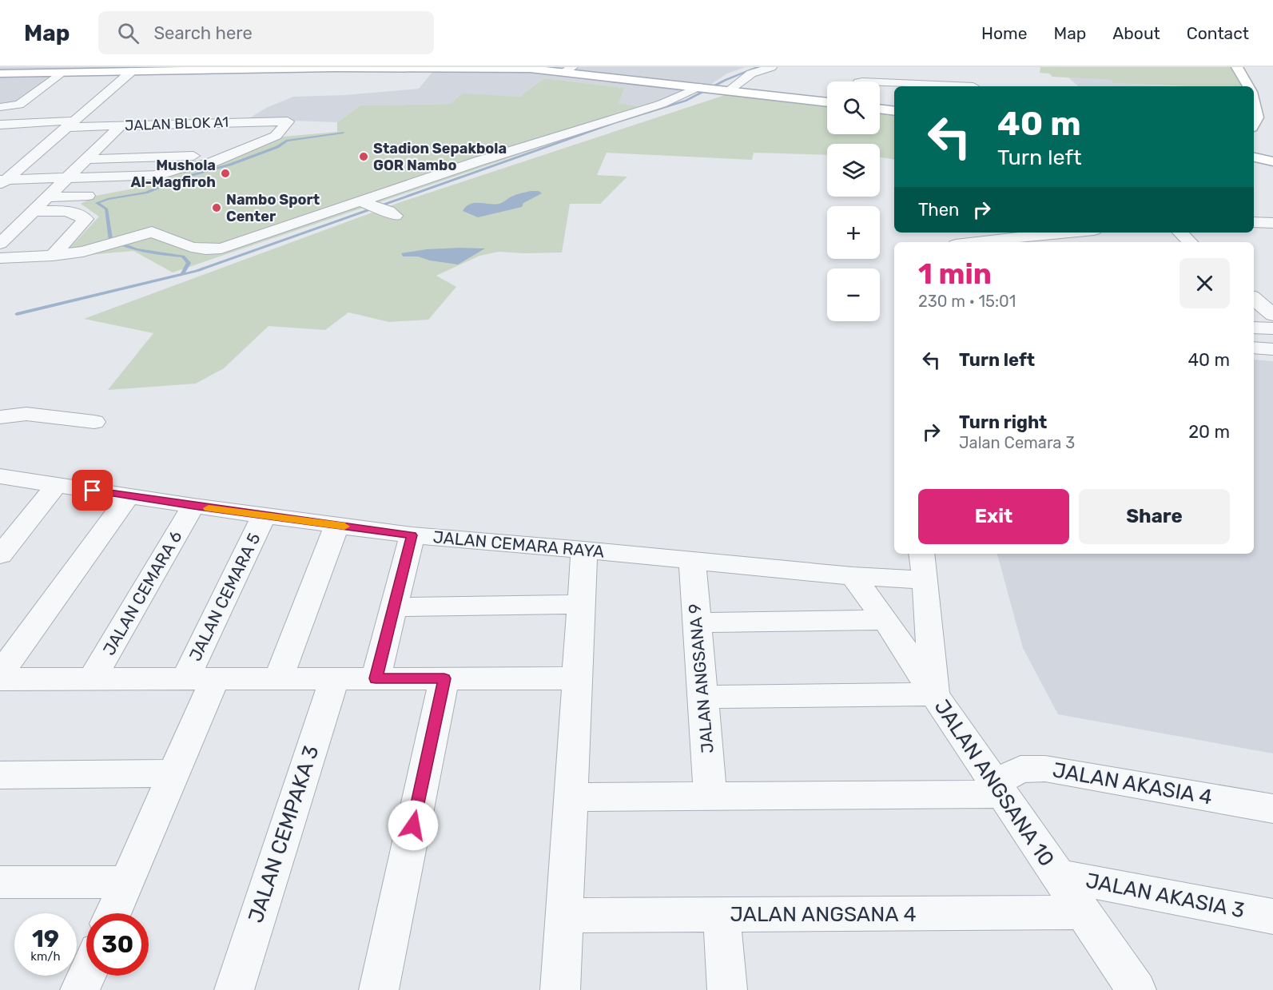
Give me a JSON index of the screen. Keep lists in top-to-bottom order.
{
  "streets": {
    "street": [
      "JALAN BLOK A1",
      "JALAN CEMARA RAYA",
      "JALAN CEMARA 6",
      "JALAN CEMARA 5",
      "JALAN ANGSANA 9",
      "JALAN ANGSANA 10",
      "JALAN AKASIA 4",
      "JALAN CEMPAKA 3",
      "JALAN AKASIA 3",
      "JALAN ANGSANA 4"
    ]
  },
  "crossings": [
    ["JALAN CEMARA RAYA", "JALAN CEMARA 6"],
    ["JALAN CEMARA RAYA", "JALAN CEMARA 5"],
    ["JALAN CEMARA RAYA", "JALAN ANGSANA 9"],
    ["JALAN CEMARA RAYA", "JALAN ANGSANA 10"],
    ["JALAN ANGSANA 10", "JALAN AKASIA 4"],
    ["JALAN ANGSANA 10", "JALAN AKASIA 3"],
    ["JALAN ANGSANA 10", "JALAN ANGSANA 4"]
  ],
  "places": ["Stadion Sepakbola GOR Nambo", "Mushola Al-Magfiroh", "Nambo Sport Center"],
  "page": {
    "header": "Map",
    "search": "Search here",
    "nav": [
      "Home",
      "Map",
      "About",
      "Contact"
    ],
    "map_buttons": ["+", "−"],
    "turn": ["40 m", "Turn left"],
    "then": "Then",
    "heading": ["1 min", "230 m · 15:01"],
    "list": [
      {
        "name": "Turn left",
        "value": "40 m"
      },
      {
        "name": "Turn right",
        "note": "Jalan Cemara 3",
        "value": "20 m"
      }
    ],
    "buttons": ["Exit", "Share"],
    "speed": "19 km/h",
    "limit": "30"
  }
}
